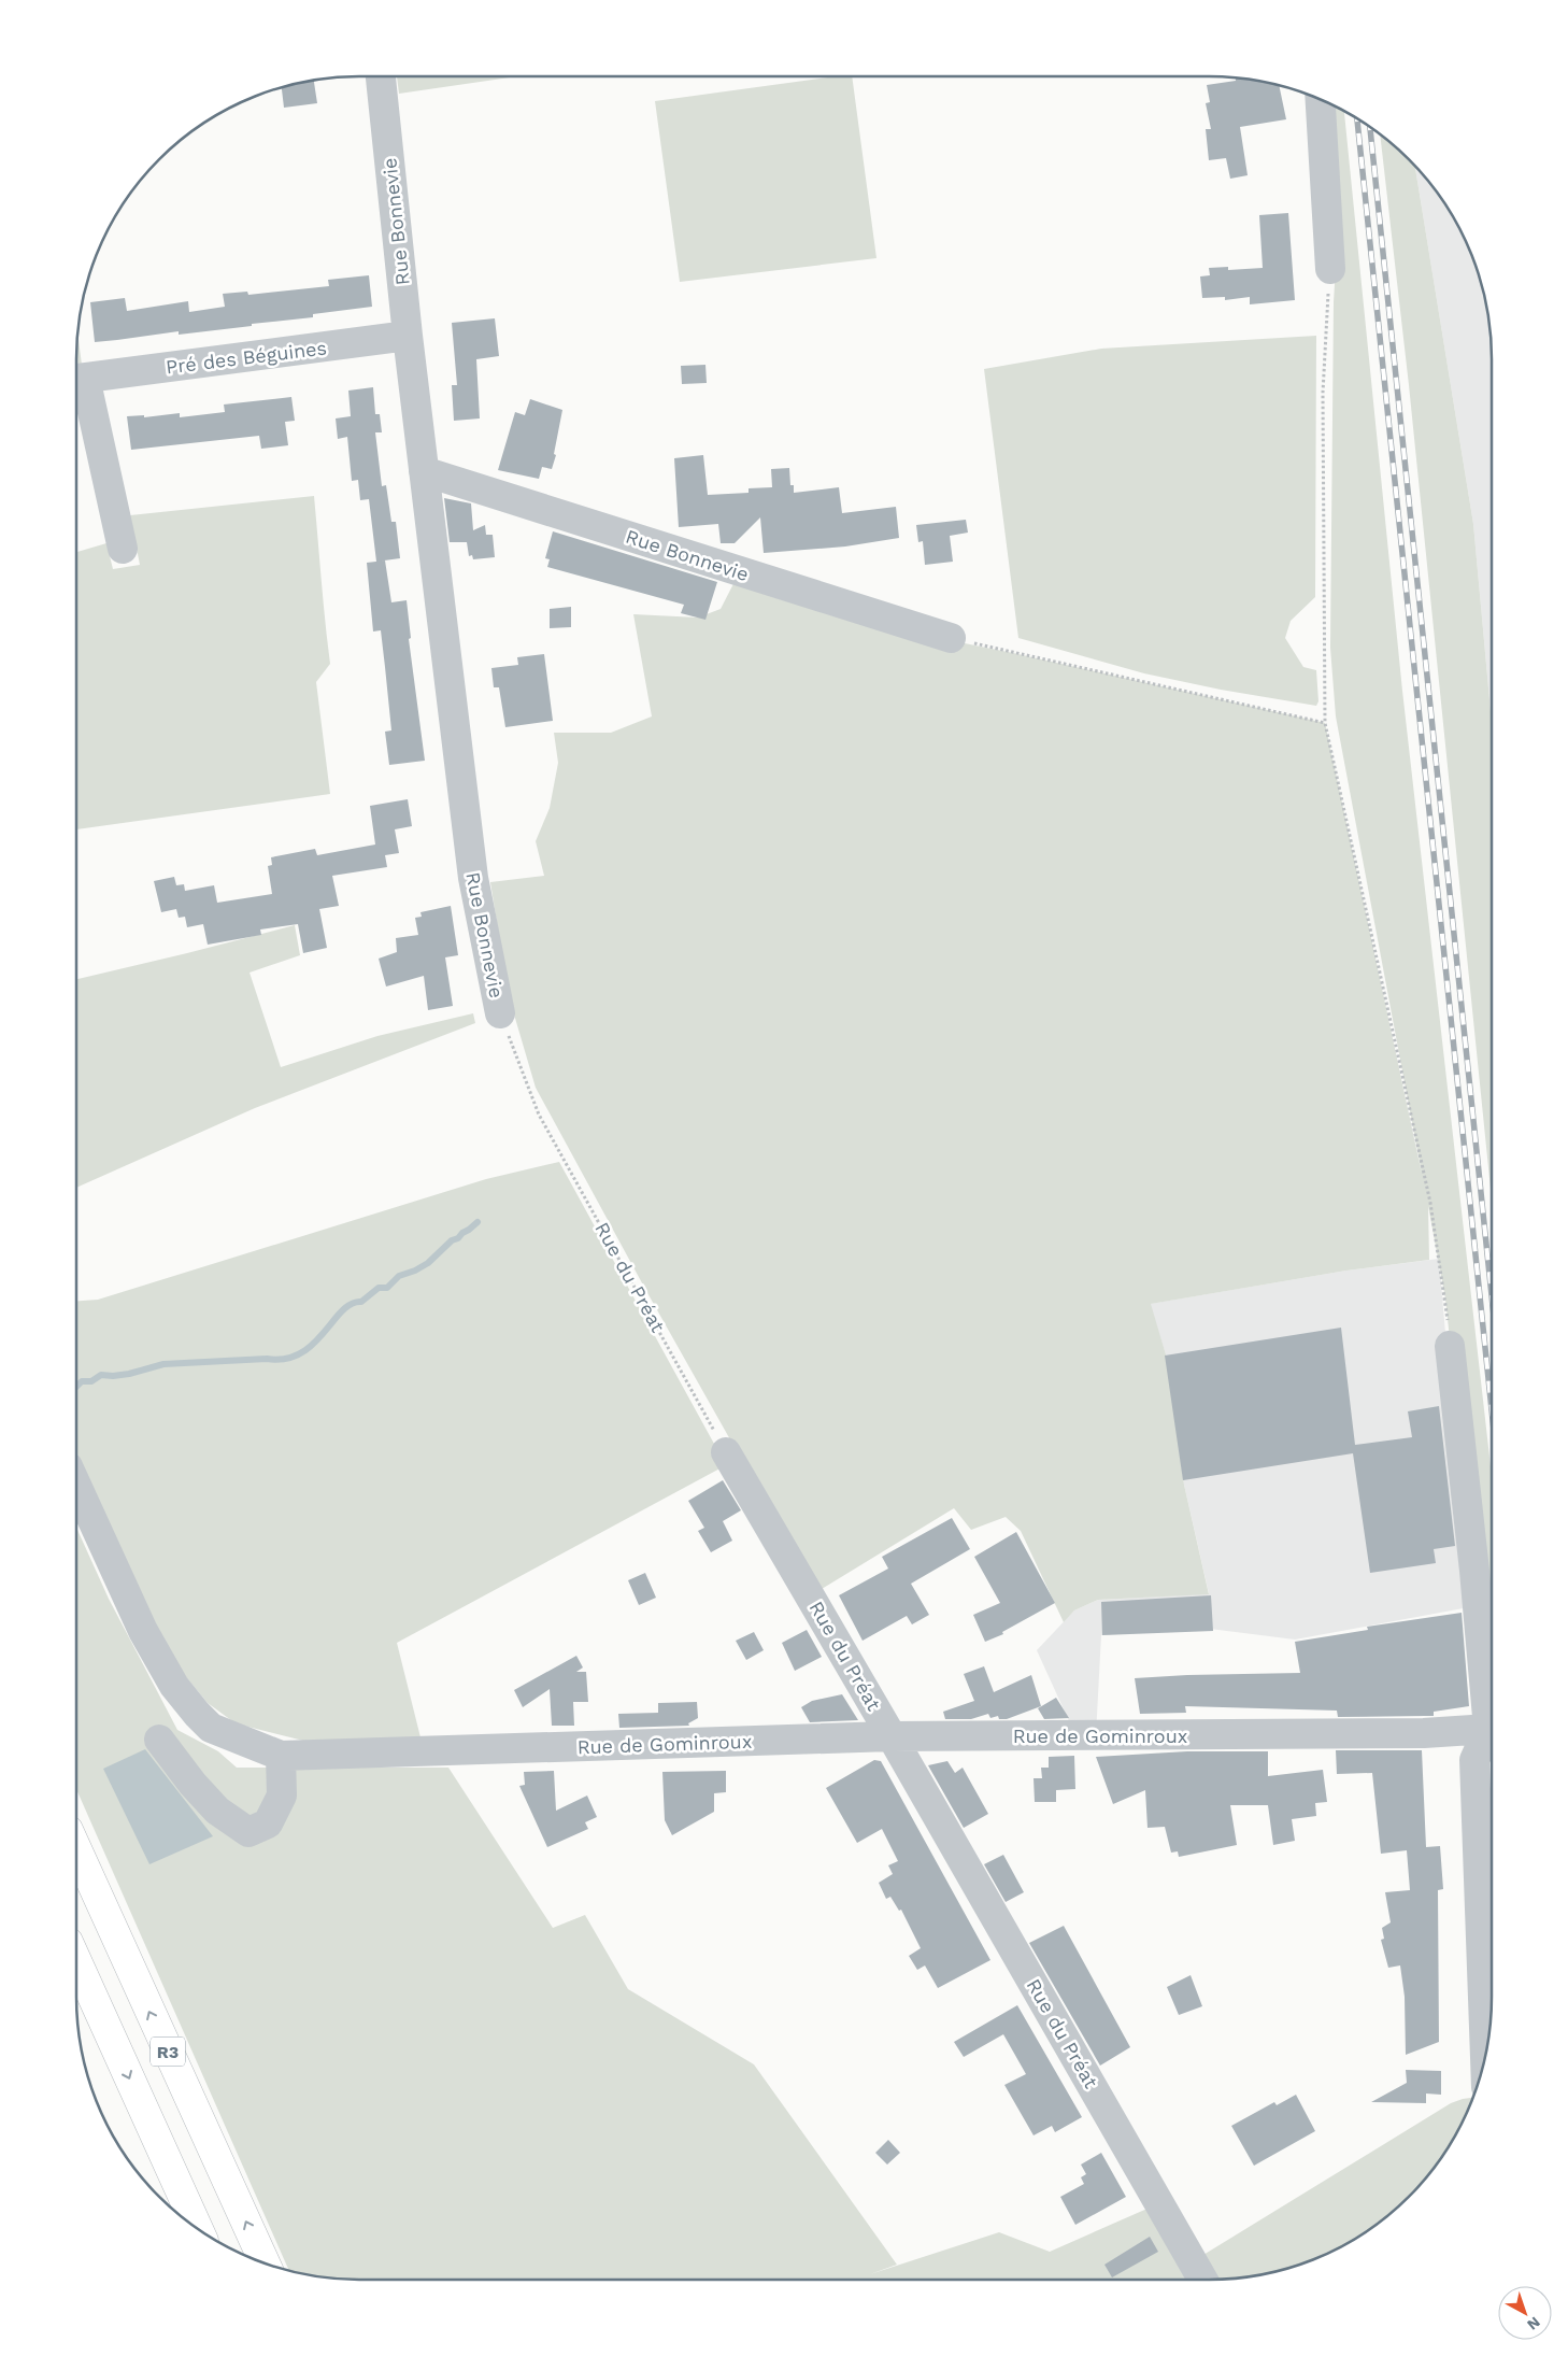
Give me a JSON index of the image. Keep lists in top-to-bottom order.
{
  "streets": {
    "highway": ["R3"],
    "street": [
      "Rue Bonnevie",
      "Pré des Béguines",
      "Rue du Préat",
      "Rue de Gominroux"
    ]
  },
  "crossings": [
    ["Rue Bonnevie", "Pré des Béguines"],
    ["Rue Bonnevie", "Rue du Préat"],
    ["Rue du Préat", "Rue de Gominroux"]
  ],
  "north": "bottom right"
}
